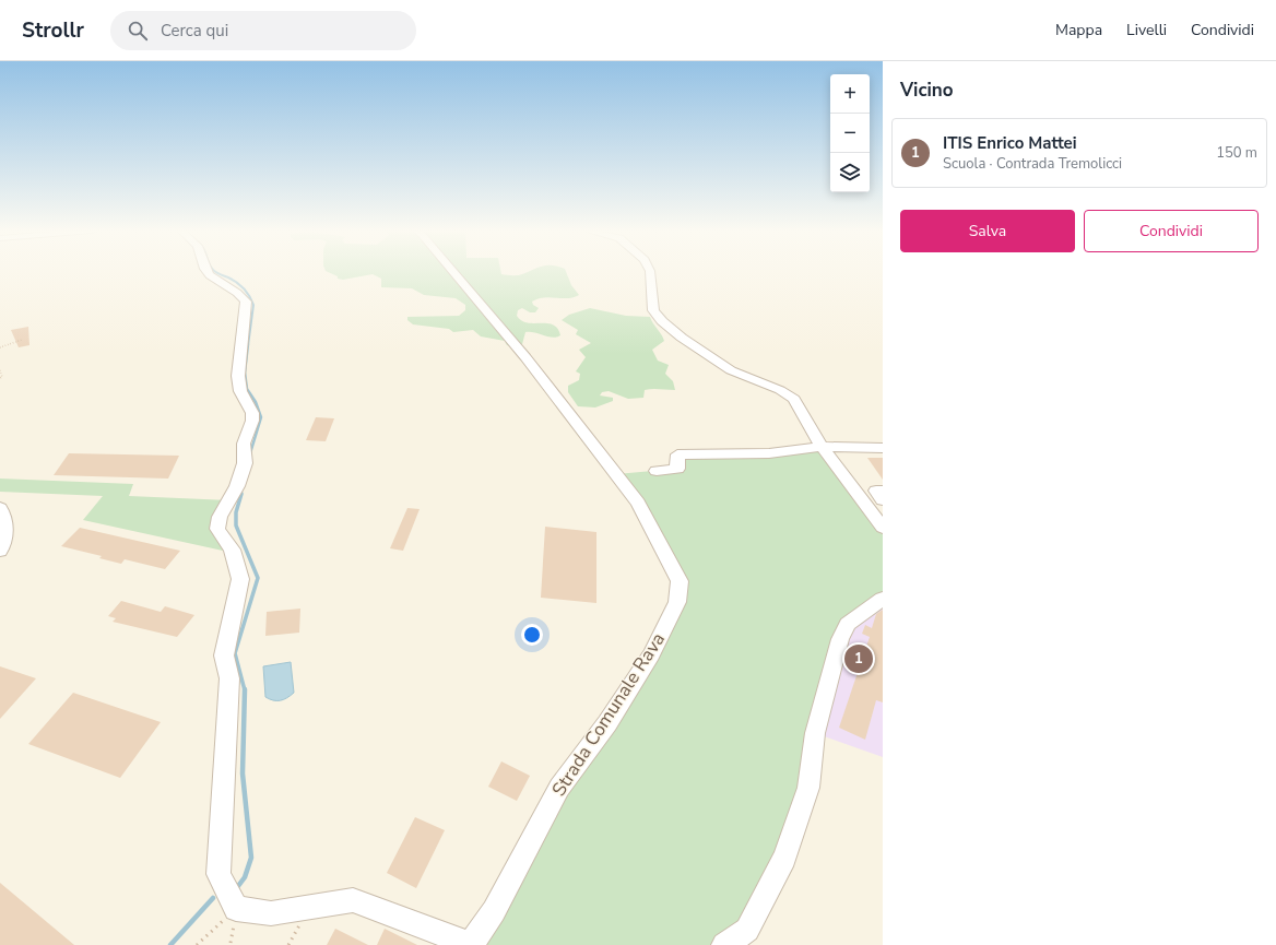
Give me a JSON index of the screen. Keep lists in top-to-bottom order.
{
  "streets": {
    "street": ["Strada Comunale Rava"]
  },
  "page": {
    "header": "Strollr",
    "search": "Cerca qui",
    "nav": ["Mappa", "Livelli", "Condividi"],
    "heading": "Vicino",
    "map_buttons": ["+", "−"],
    "list": [
      {
        "mark": "1",
        "name": "ITIS Enrico Mattei",
        "note": "Scuola · Contrada Tremolicci",
        "value": "150 m"
      }
    ],
    "buttons": ["Salva", "Condividi"],
    "pins": "1"
  }
}
